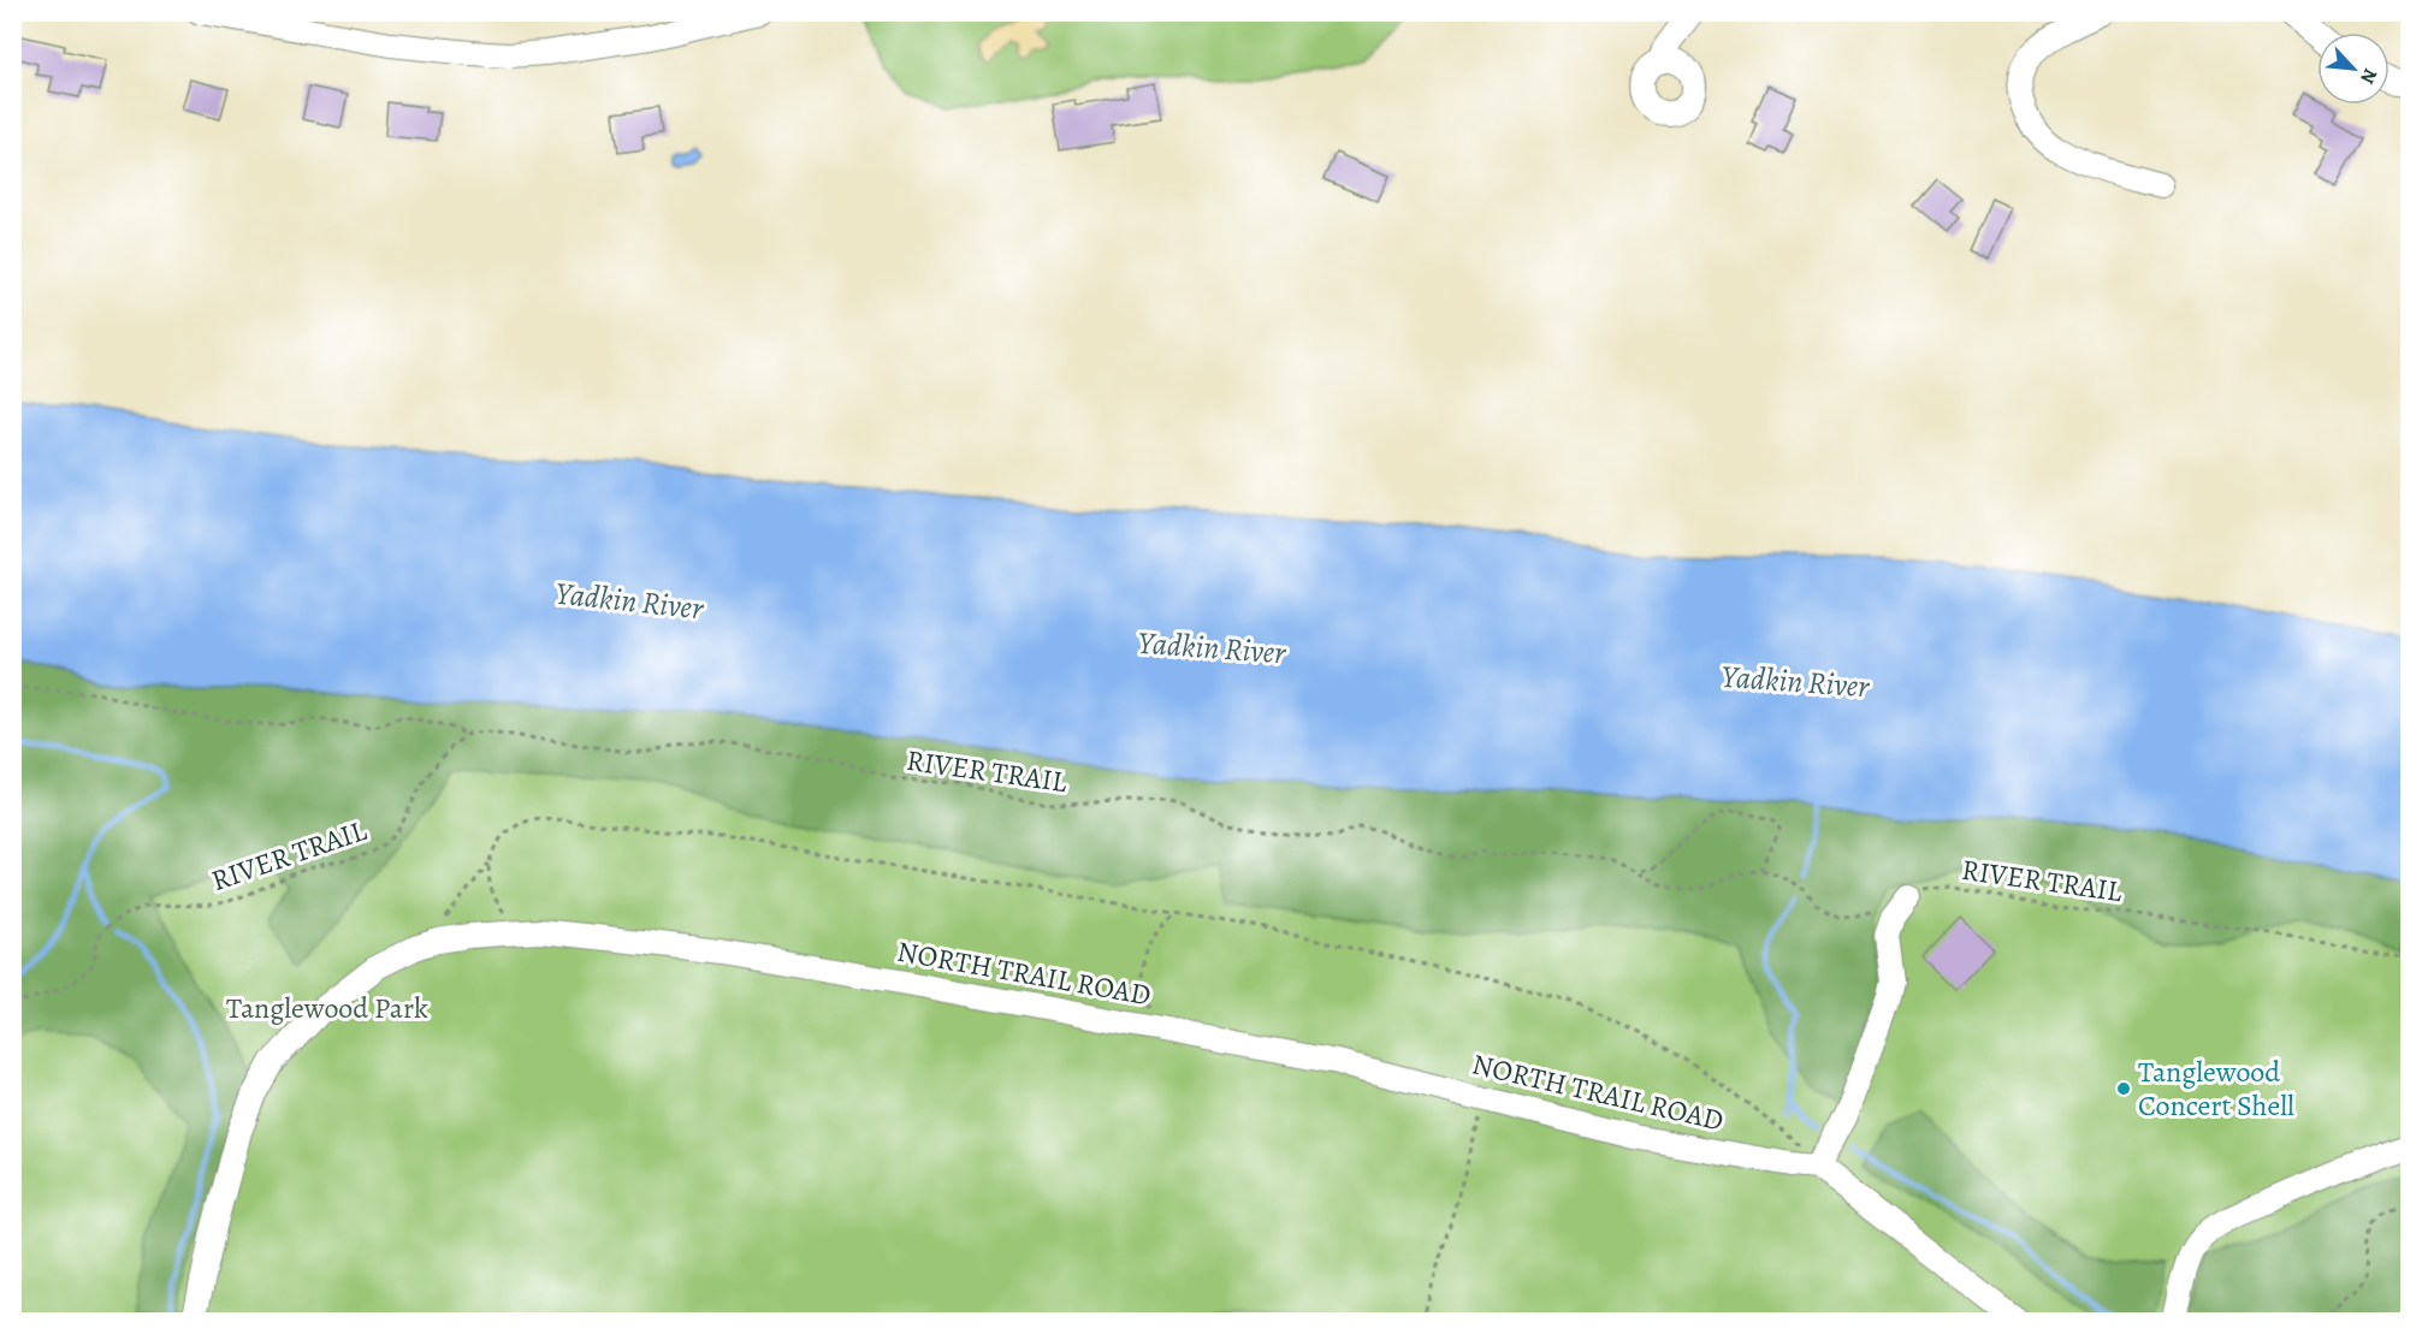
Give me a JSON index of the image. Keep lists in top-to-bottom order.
{
  "streets": {
    "street": ["NORTH TRAIL ROAD"],
    "path": ["RIVER TRAIL"]
  },
  "water": ["Yadkin River"],
  "parks": ["Tanglewood Park"],
  "places": ["Tanglewood Concert Shell"],
  "north": "bottom right"
}
